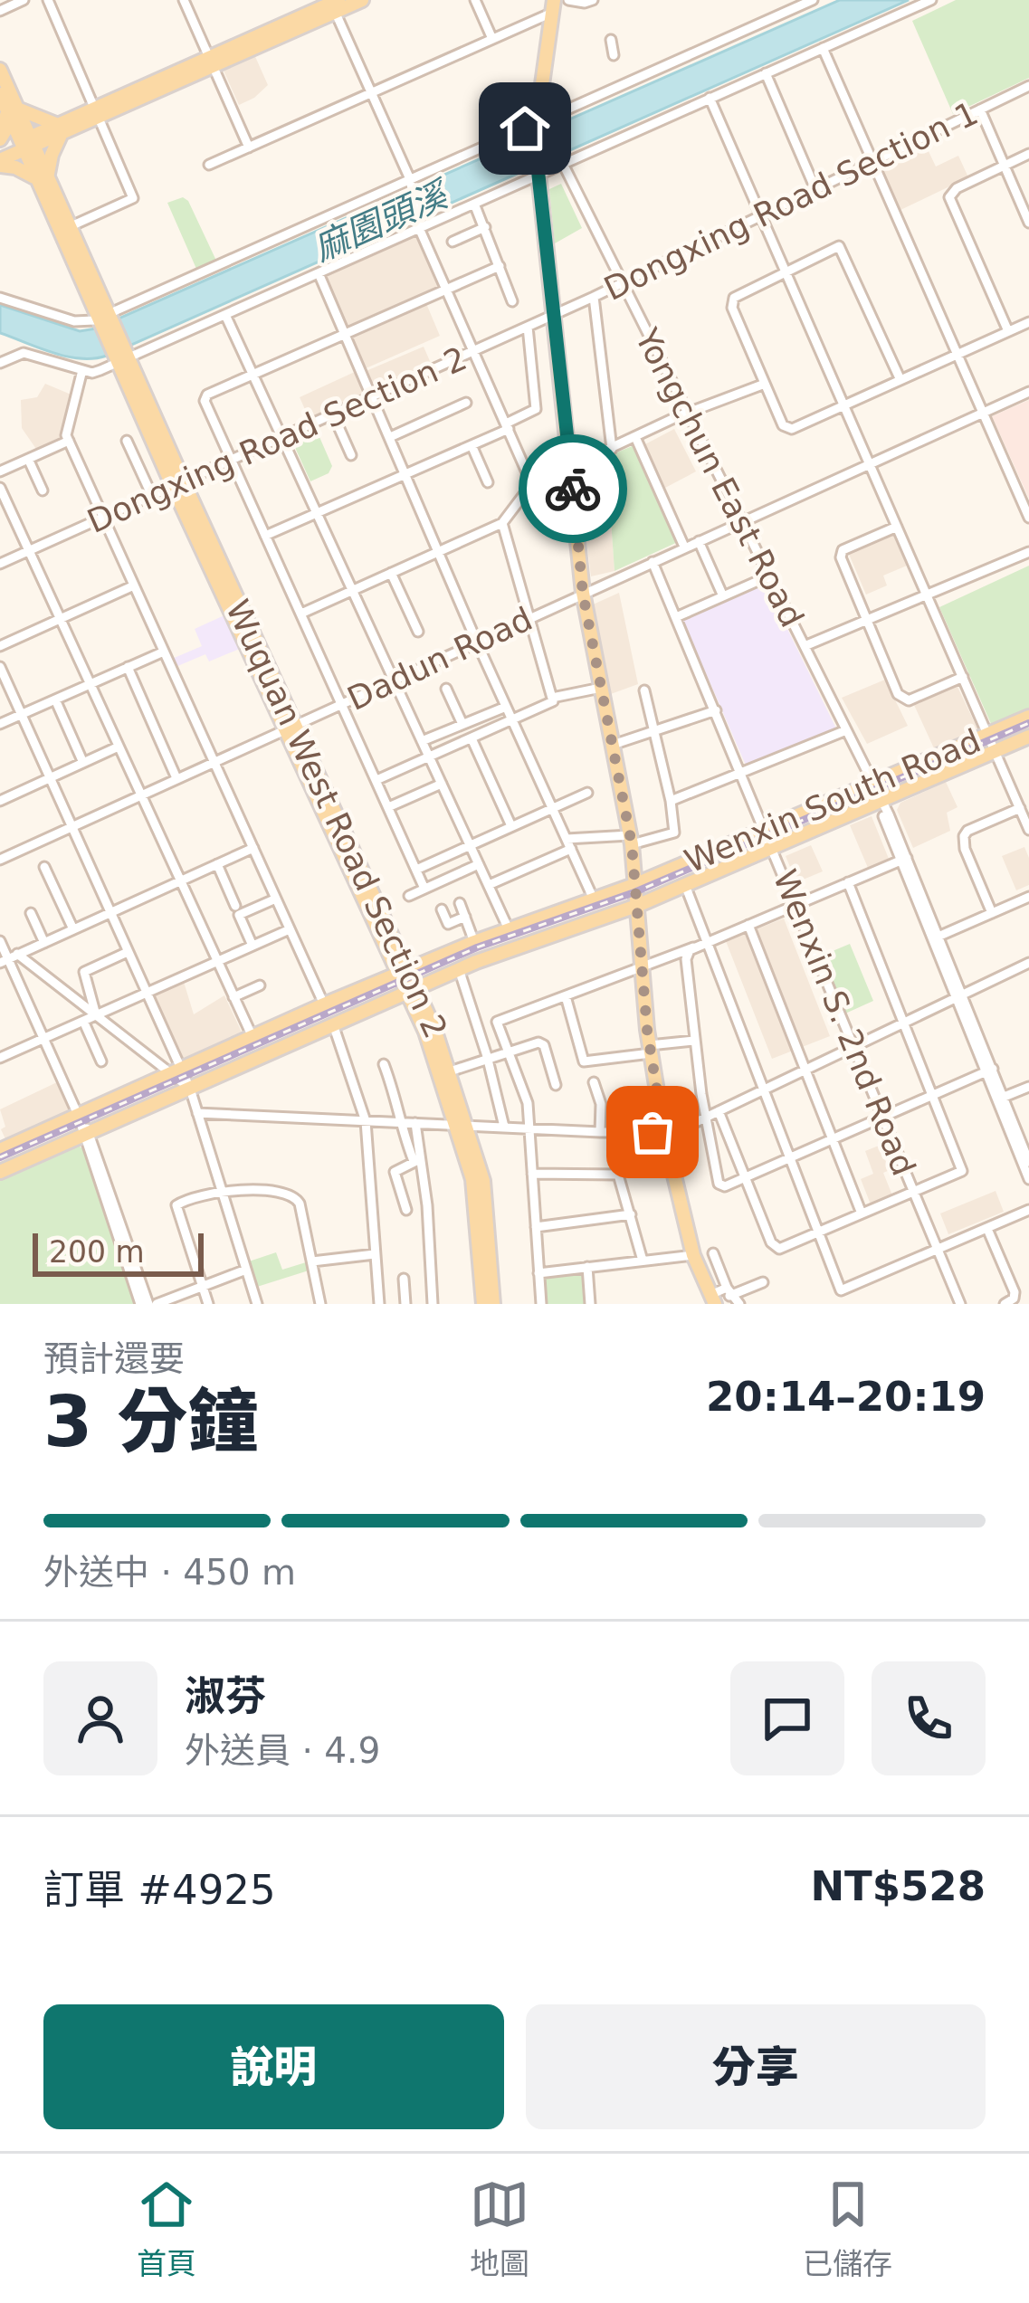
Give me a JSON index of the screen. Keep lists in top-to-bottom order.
{
  "streets": {
    "main road": ["Wenxin South Road", "Wuquan West Road Section 2"],
    "street": [
      "Dongxing Road Section 1",
      "Dongxing Road Section 2",
      "Yongchun East Road",
      "Dadun Road",
      "Wenxin S. 2nd Road"
    ]
  },
  "crossings": [
    ["Dongxing Road Section 1", "Dongxing Road Section 2"],
    ["Dongxing Road Section 1", "Yongchun East Road"],
    ["Dongxing Road Section 2", "Wuquan West Road Section 2"],
    ["Yongchun East Road", "Dadun Road"],
    ["Yongchun East Road", "Wenxin South Road"],
    ["Dadun Road", "Wuquan West Road Section 2"],
    ["Dadun Road", "Wenxin S. 2nd Road"],
    ["Wenxin South Road", "Wuquan West Road Section 2"],
    ["Wenxin South Road", "Wenxin S. 2nd Road"]
  ],
  "water": ["麻園頭溪"],
  "scale_bar": "200 m",
  "page": {
    "scale": "200 m",
    "heading": ["3 分鐘", "預計還要", "20:14–20:19"],
    "panel": [
      "淑芬",
      "外送員 · 4.9",
      "訂單 #4925",
      "NT$528"
    ],
    "bar": "外送中 · 450 m",
    "buttons": ["說明", "分享"],
    "tabs": ["首頁", "地圖", "已儲存"]
  }
}
